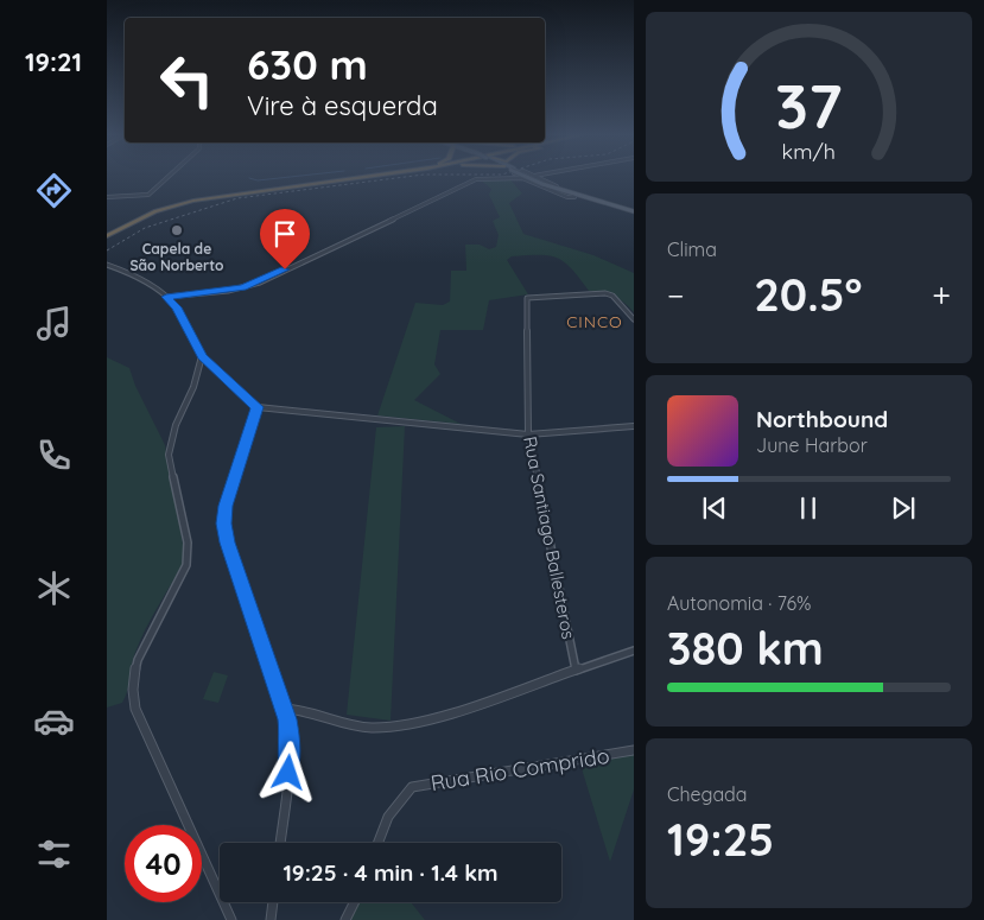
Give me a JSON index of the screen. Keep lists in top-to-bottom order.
{
  "streets": {
    "street": ["Rua Santiago Ballesteros", "Rua Rio Comprido"]
  },
  "districts": ["CINCO"],
  "places": ["Capela de São Norberto"],
  "page": {
    "tabs": "19:21",
    "turn": ["630 m", "Vire à esquerda"],
    "tile": [
      "Clima",
      ["Autonomia · 76%", "380 km"],
      ["Chegada", "19:25"]
    ],
    "heat": ["−", "20.5°", "+"],
    "song": ["Northbound", "June Harbor"],
    "limit": "40",
    "trip": "19:25 · 4 min · 1.4 km",
    "gauge": ["37", "km/h"]
  }
}
